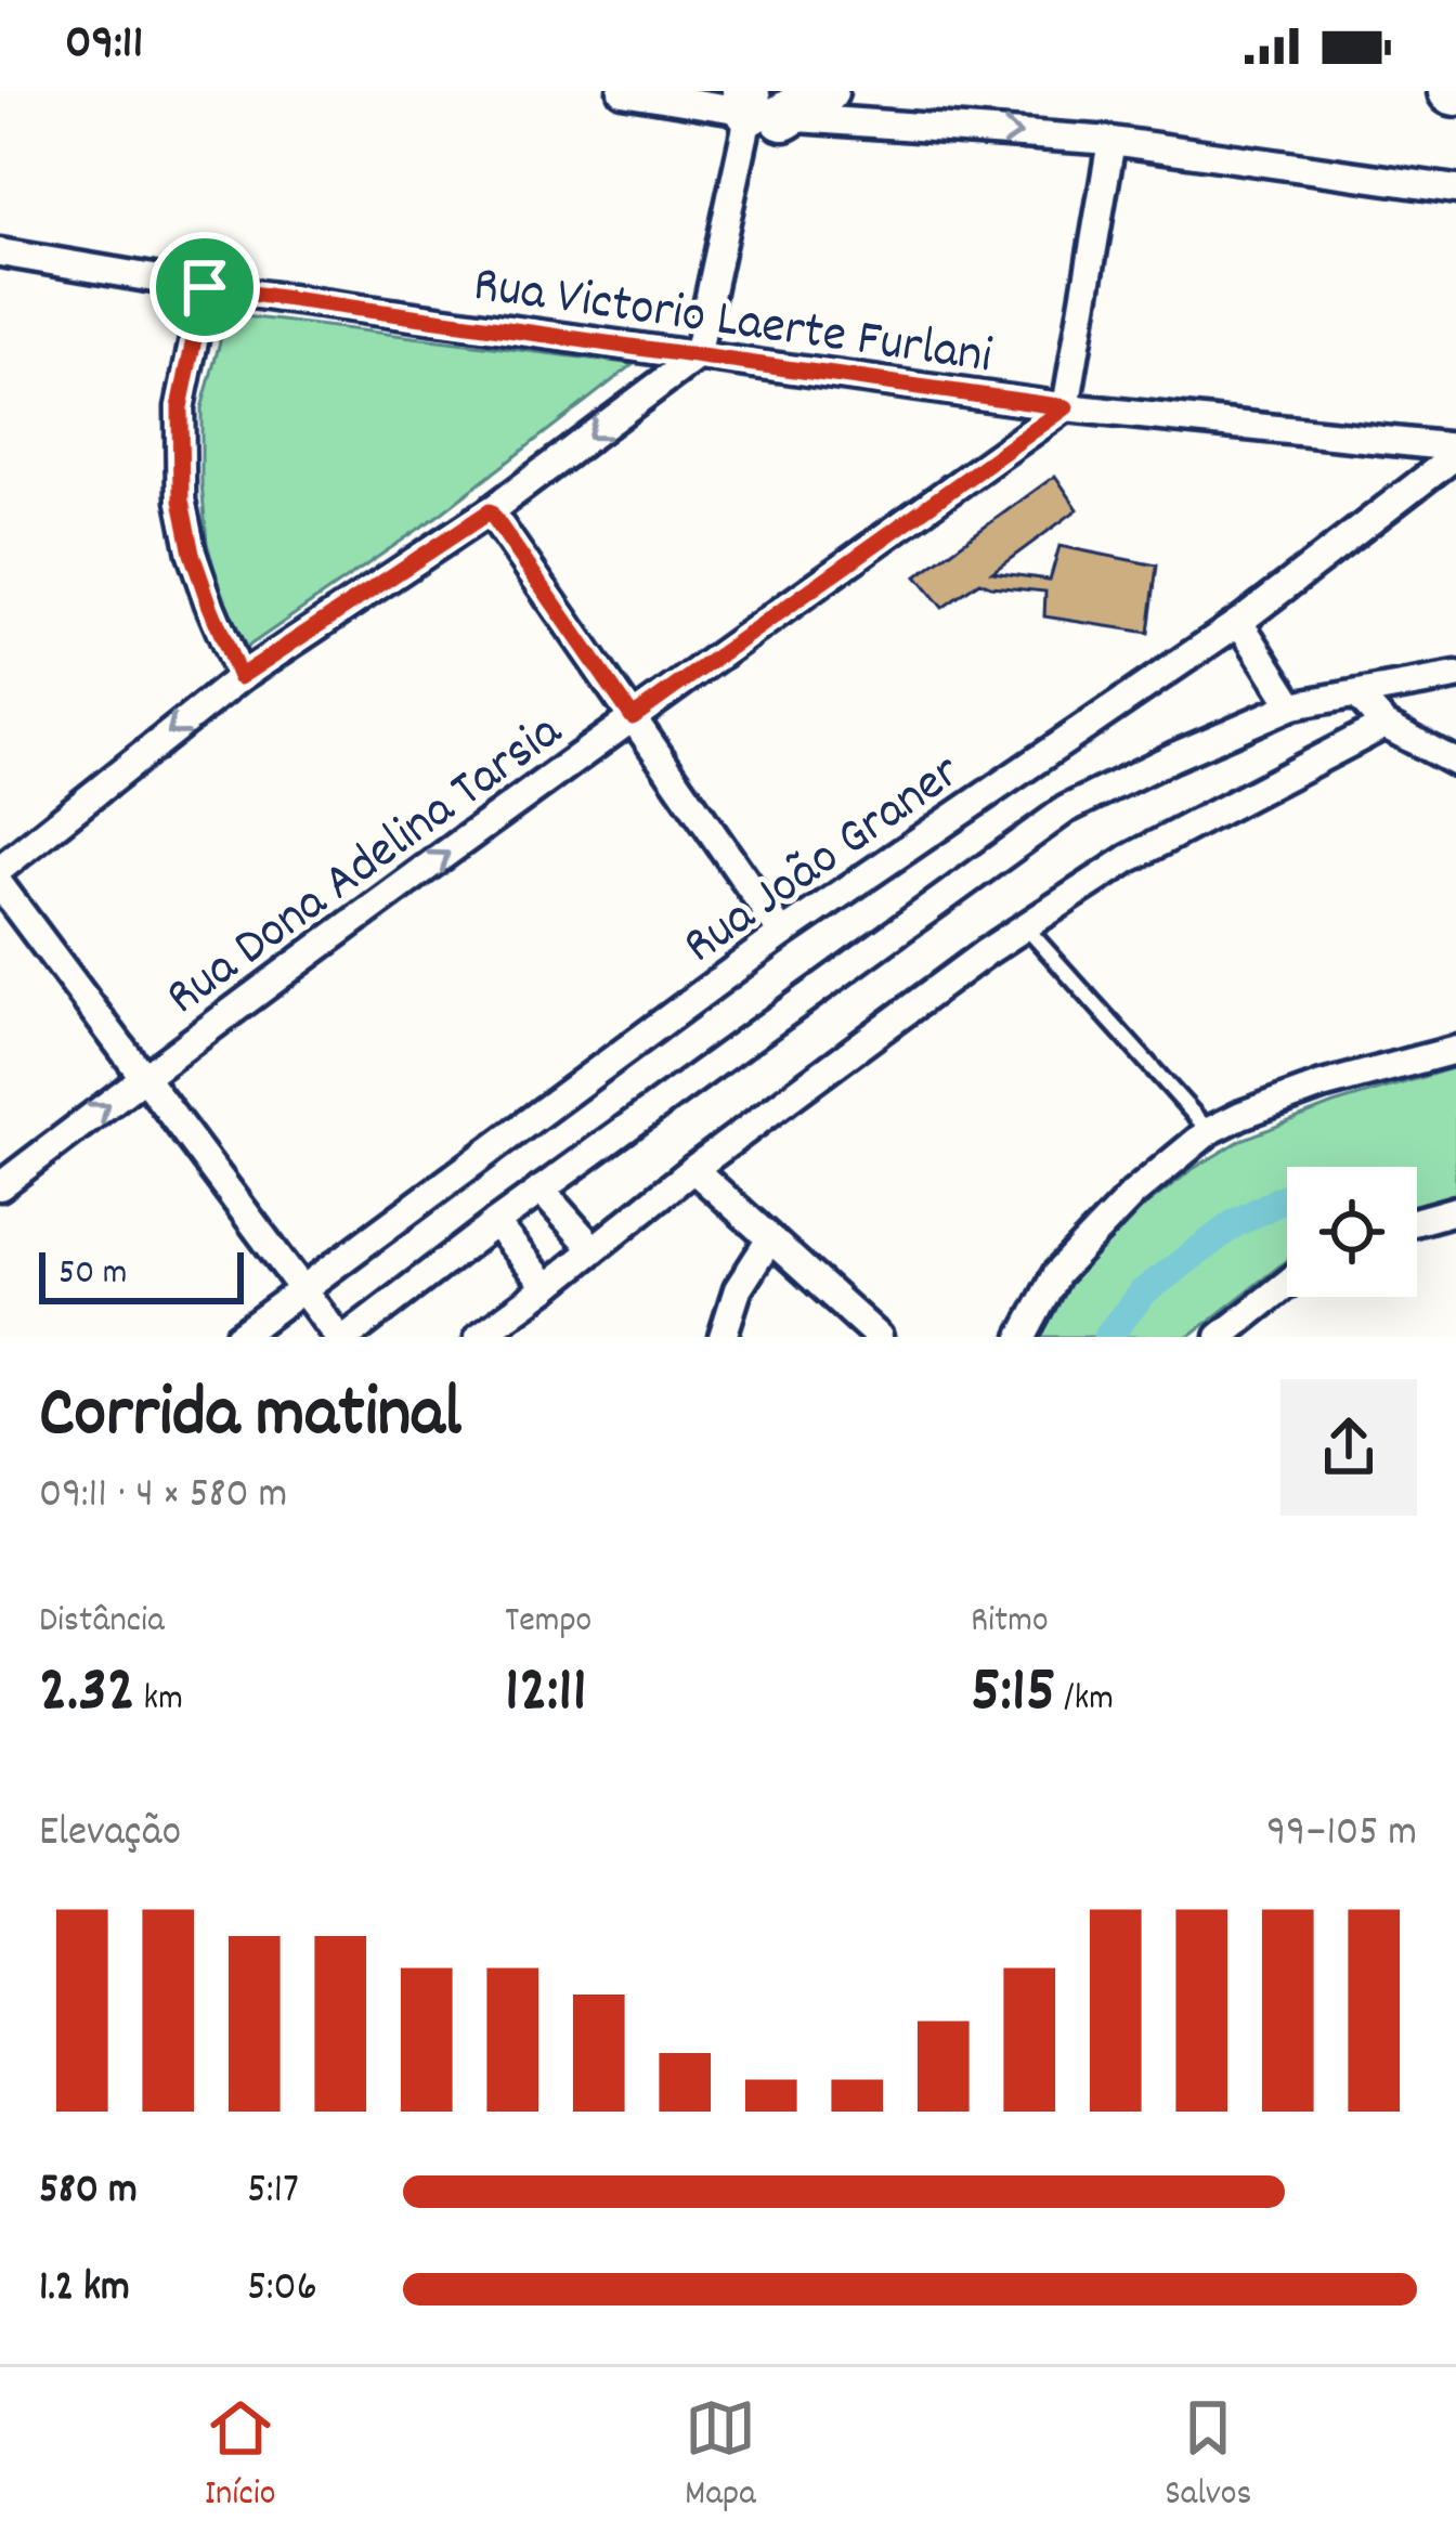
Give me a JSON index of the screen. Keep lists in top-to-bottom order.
{
  "streets": {
    "street": ["Rua Victorio Laerte Furlani", "Rua João Graner", "Rua Dona Adelina Tarsia"]
  },
  "crossings": [
    ["Rua Victorio Laerte Furlani", "Rua João Graner"],
    ["Rua Victorio Laerte Furlani", "Rua Dona Adelina Tarsia"]
  ],
  "one_way": ["Rua Dona Adelina Tarsia"],
  "scale_bar": "50 m",
  "page": {
    "status": "09:11",
    "scale": "50 m",
    "heading": ["Corrida matinal", "09:11 · 4 × 580 m"],
    "stats": [
      ["Distância", "2.32 km"],
      ["Tempo", "12:11"],
      ["Ritmo", "5:15 /km"]
    ],
    "chart": ["Elevação", "99–105 m"],
    "list": [
      {
        "name": "580 m",
        "note": "5:17"
      },
      {
        "name": "1.2 km",
        "note": "5:06"
      }
    ],
    "tabs": ["Início", "Mapa", "Salvos"]
  }
}
